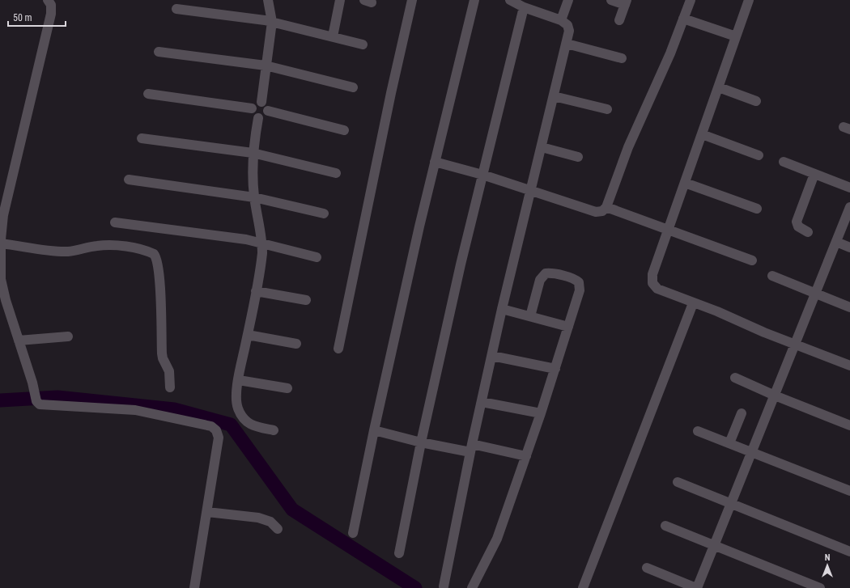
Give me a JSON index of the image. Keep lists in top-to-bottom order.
{
  "scale_bar": "50 m",
  "north": "top"
}
